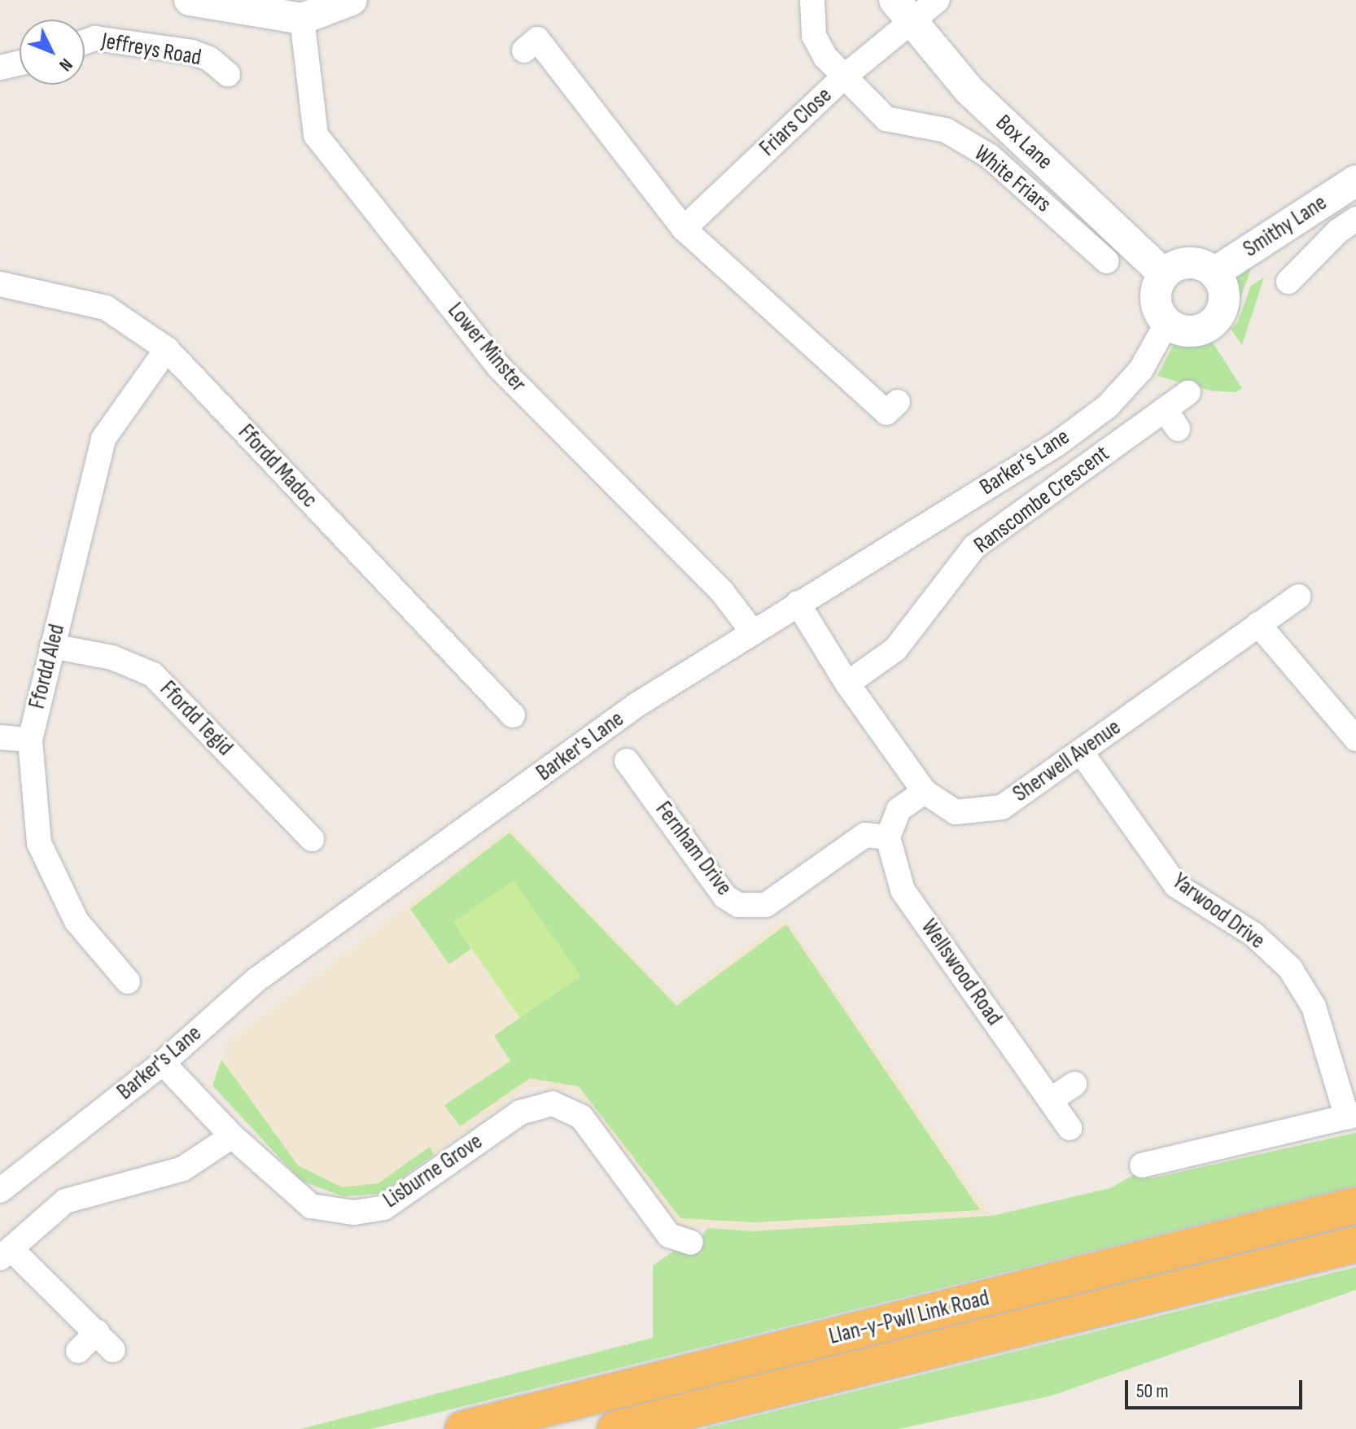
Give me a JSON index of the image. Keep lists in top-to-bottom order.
{
  "streets": {
    "highway": ["Llan-y-Pwll Link Road"],
    "street": [
      "Jeffreys Road",
      "Friars Close",
      "Box Lane",
      "White Friars",
      "Smithy Lane",
      "Lower Minster",
      "Barker's Lane",
      "Ffordd Madoc",
      "Ranscombe Crescent",
      "Ffordd Aled",
      "Ffordd Tegid",
      "Sherwell Avenue",
      "Fernham Drive",
      "Yarwood Drive",
      "Wellswood Road",
      "Lisburne Grove"
    ]
  },
  "crossings": [
    ["Friars Close", "Box Lane"],
    ["Friars Close", "White Friars"],
    ["Box Lane", "Smithy Lane"],
    ["Box Lane", "Barker's Lane"],
    ["Smithy Lane", "Barker's Lane"],
    ["Lower Minster", "Barker's Lane"],
    ["Barker's Lane", "Sherwell Avenue"],
    ["Barker's Lane", "Lisburne Grove"],
    ["Ffordd Madoc", "Ffordd Aled"],
    ["Ranscombe Crescent", "Sherwell Avenue"],
    ["Ffordd Aled", "Ffordd Tegid"],
    ["Sherwell Avenue", "Yarwood Drive"],
    ["Fernham Drive", "Wellswood Road"]
  ],
  "scale_bar": "50 m",
  "north": "bottom right"
}
